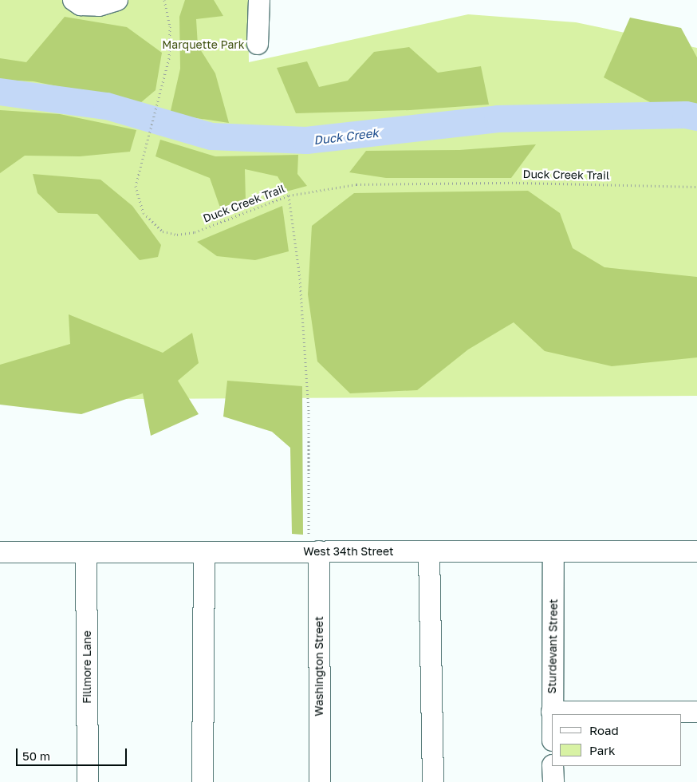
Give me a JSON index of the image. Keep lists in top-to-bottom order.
{
  "streets": {
    "street": [
      "West 34th Street",
      "Sturdevant Street",
      "Washington Street",
      "Fillmore Lane"
    ],
    "path": ["Duck Creek Trail"]
  },
  "crossings": [
    ["West 34th Street", "Sturdevant Street"],
    ["West 34th Street", "Washington Street"],
    ["West 34th Street", "Fillmore Lane"]
  ],
  "water": ["Duck Creek"],
  "parks": ["Marquette Park"],
  "legend": ["Road", "Park"],
  "scale_bar": "50 m"
}
